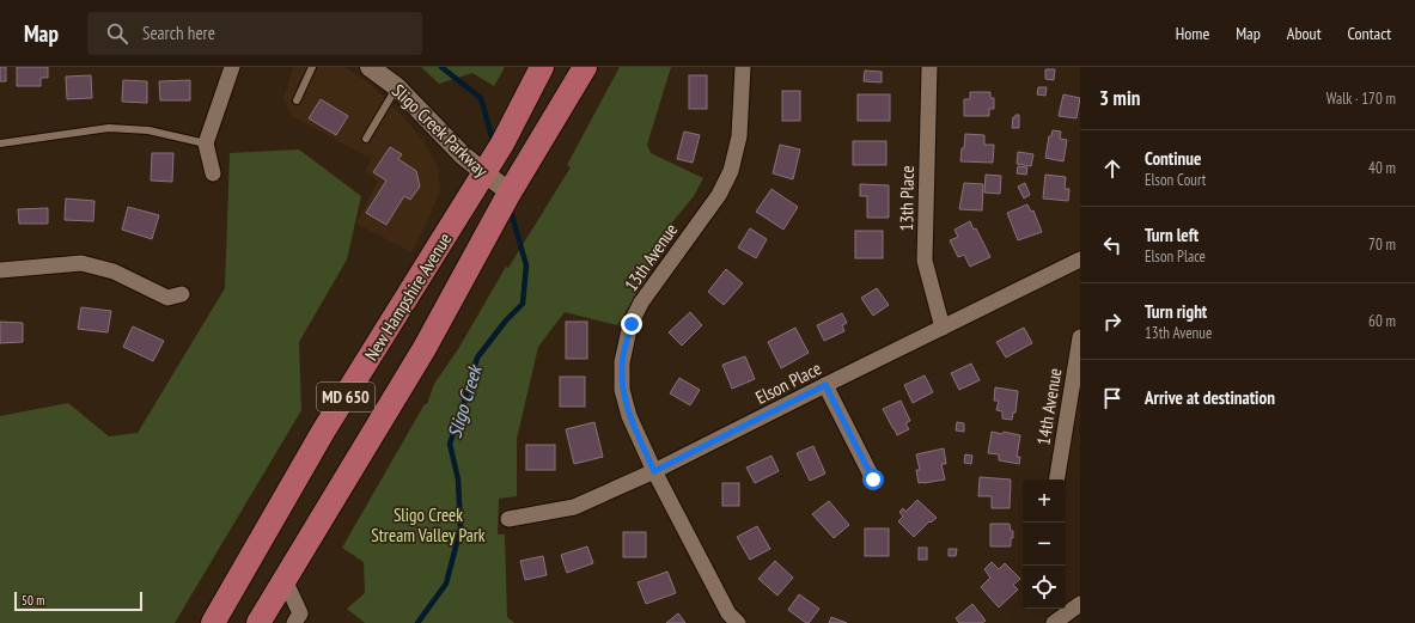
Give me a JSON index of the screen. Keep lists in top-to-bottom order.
{
  "streets": {
    "main road": ["New Hampshire Avenue", "MD 650"],
    "street": [
      "Sligo Creek Parkway",
      "13th Place",
      "13th Avenue",
      "Elson Place",
      "14th Avenue"
    ]
  },
  "crossings": [
    ["Sligo Creek Parkway", "New Hampshire Avenue"],
    ["13th Place", "Elson Place"],
    ["13th Avenue", "Elson Place"]
  ],
  "water": ["Sligo Creek"],
  "parks": ["Sligo Creek Stream Valley Park"],
  "scale_bar": "50 m",
  "page": {
    "header": "Map",
    "search": "Search here",
    "nav": [
      "Home",
      "Map",
      "About",
      "Contact"
    ],
    "heading": ["3 min", "Walk · 170 m"],
    "list": [
      ["Continue", "Elson Court", "40 m"],
      ["Turn left", "Elson Place", "70 m"],
      ["Turn right", "13th Avenue", "60 m"],
      "Arrive at destination"
    ],
    "map_buttons": ["+", "−"],
    "scale": "50 m"
  }
}
